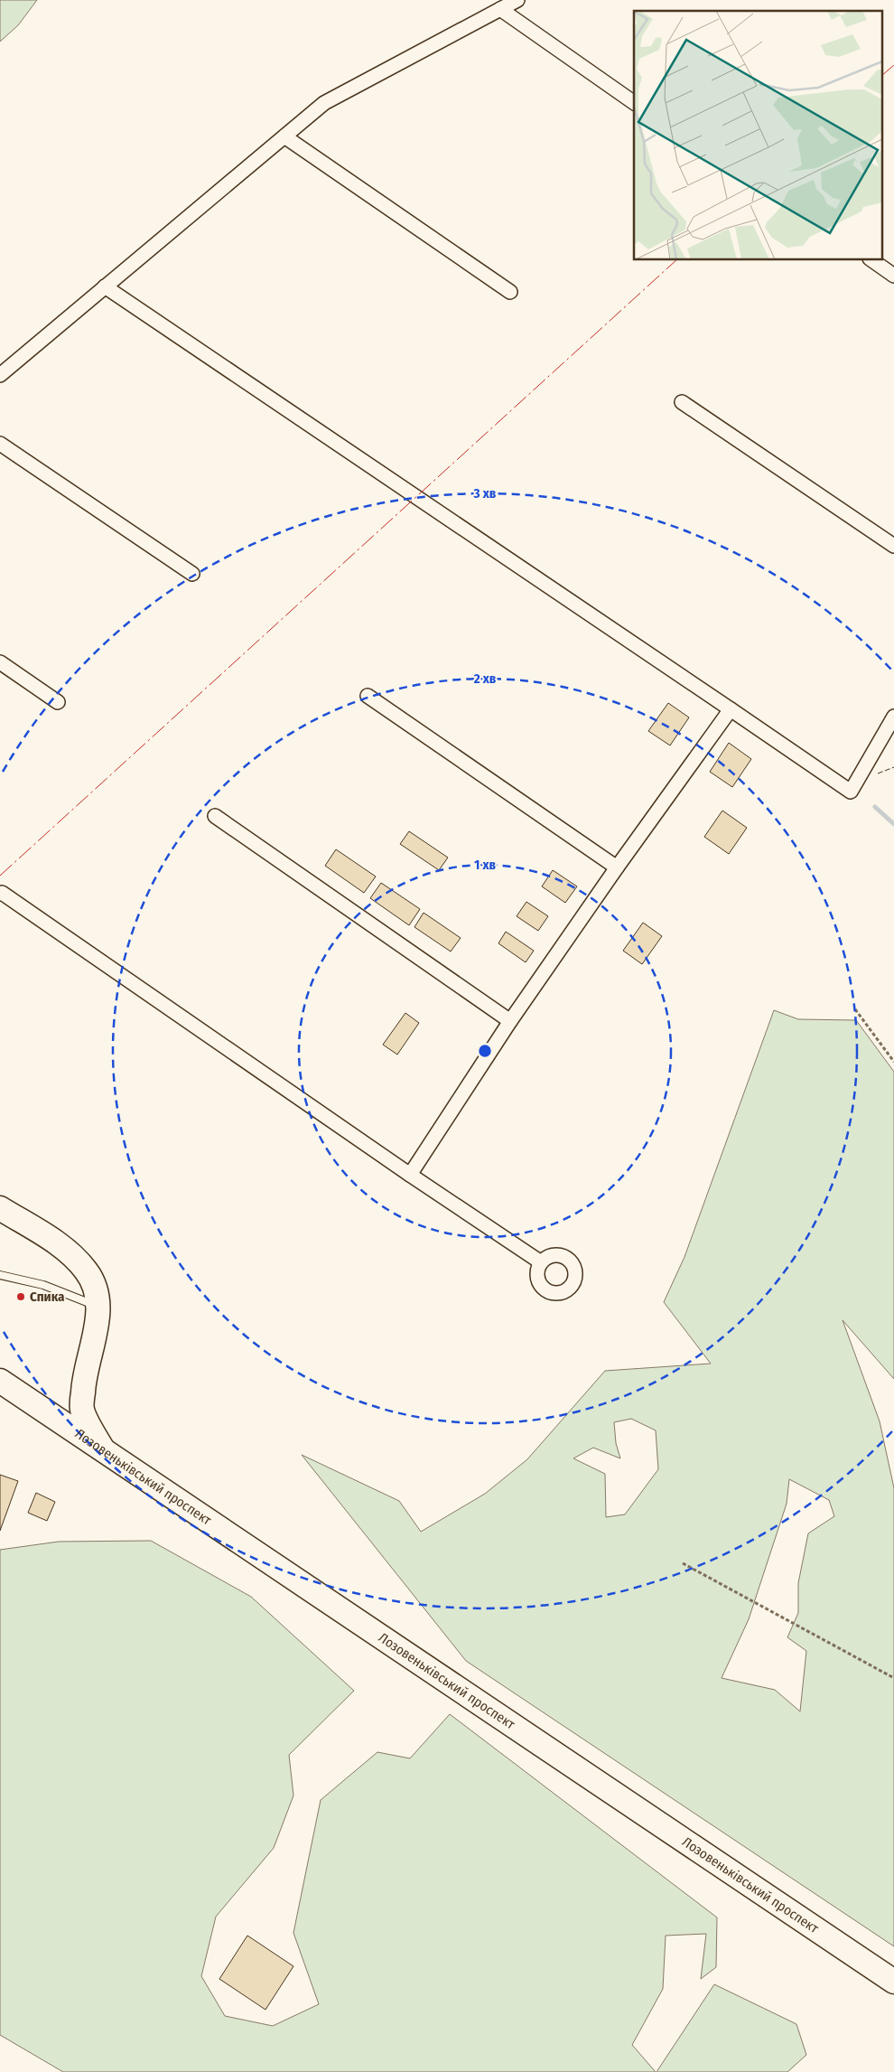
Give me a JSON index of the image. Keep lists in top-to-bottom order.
{
  "streets": {
    "highway": ["Лозовеньківський проспект"]
  },
  "places": ["Спика"],
  "rings": ["3 хв", "2 хв", "1 хв"]
}
